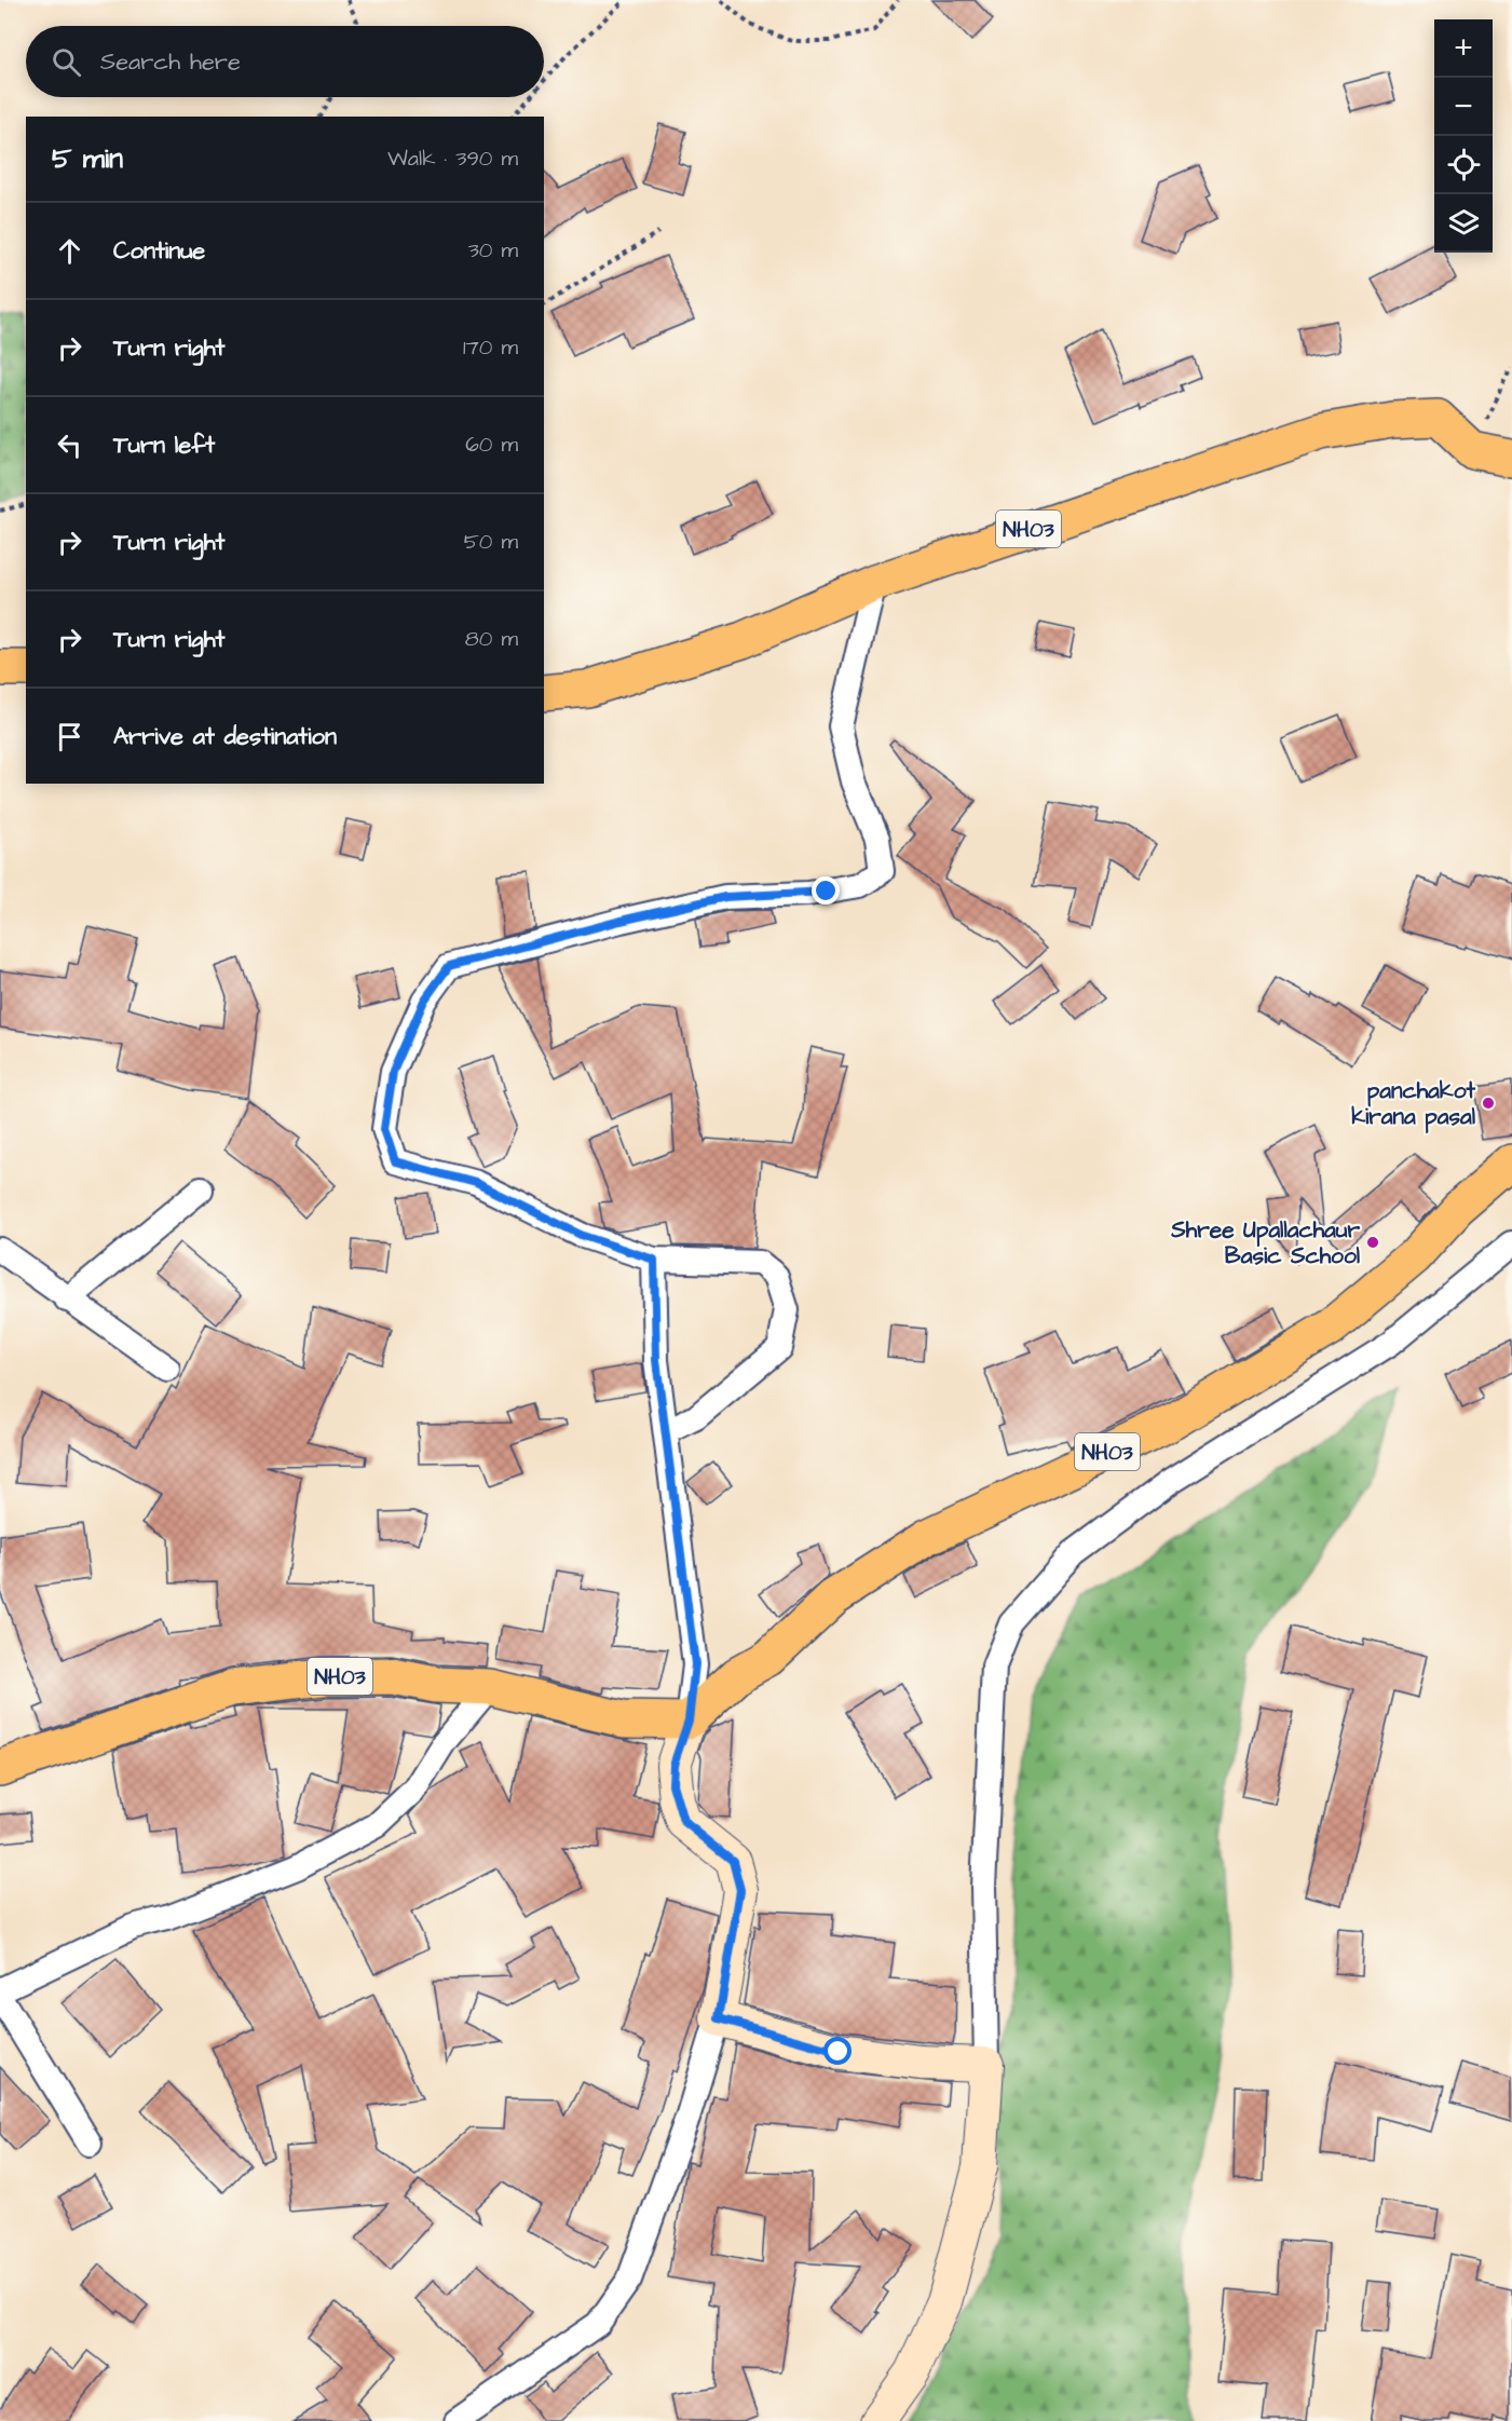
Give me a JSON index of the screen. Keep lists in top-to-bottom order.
{
  "streets": {
    "main road": ["NH03"]
  },
  "places": ["panchakot kirana pasal", "Shree Upallachaur Basic School"],
  "page": {
    "map_buttons": ["+", "−"],
    "search": "Search here",
    "heading": ["5 min", "Walk · 390 m"],
    "list": [
      ["Continue", "30 m"],
      ["Turn right", "170 m"],
      ["Turn left", "60 m"],
      ["Turn right", "50 m"],
      ["Turn right", "80 m"],
      "Arrive at destination"
    ]
  }
}
